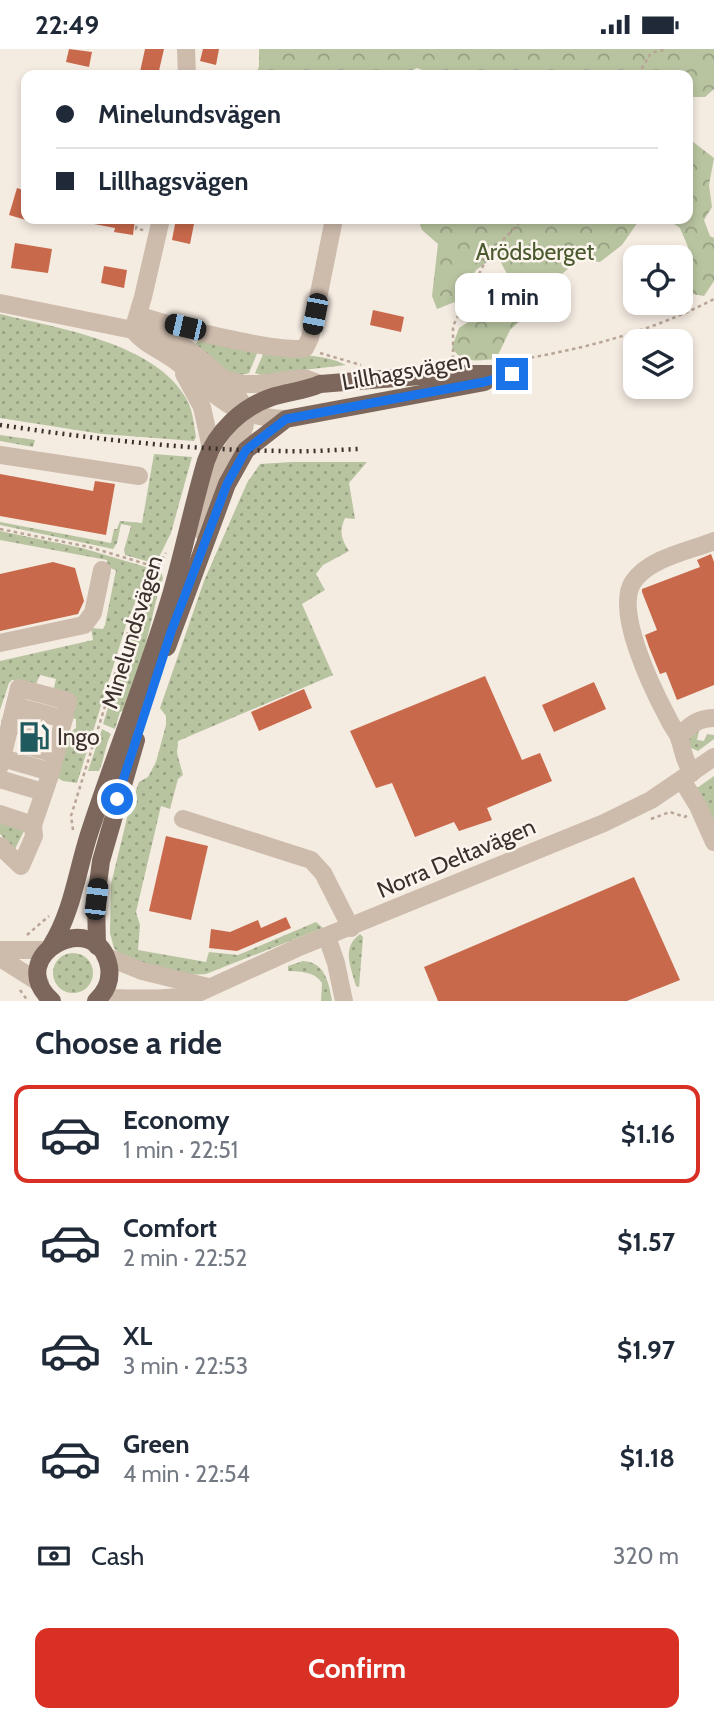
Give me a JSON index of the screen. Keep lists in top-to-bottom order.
{
  "streets": {
    "main road": ["Lillhagsvägen", "Minelundsvägen"],
    "street": ["Norra Deltavägen"]
  },
  "crossings": [
    ["Lillhagsvägen", "Minelundsvägen"],
    ["Minelundsvägen", "Norra Deltavägen"]
  ],
  "parks": ["Arödsberget"],
  "places": {
    "fuel station": ["Ingo"]
  },
  "page": {
    "status": "22:49",
    "banner": ["Minelundsvägen", "Lillhagsvägen"],
    "bubble": "1 min",
    "heading": "Choose a ride",
    "list": [
      {
        "name": "Economy",
        "note": "1 min · 22:51",
        "value": "$1.16"
      },
      {
        "name": "Comfort",
        "note": "2 min · 22:52",
        "value": "$1.57"
      },
      {
        "name": "XL",
        "note": "3 min · 22:53",
        "value": "$1.97"
      },
      {
        "name": "Green",
        "note": "4 min · 22:54",
        "value": "$1.18"
      }
    ],
    "pay": ["Cash", "320 m"],
    "buttons": "Confirm"
  }
}
